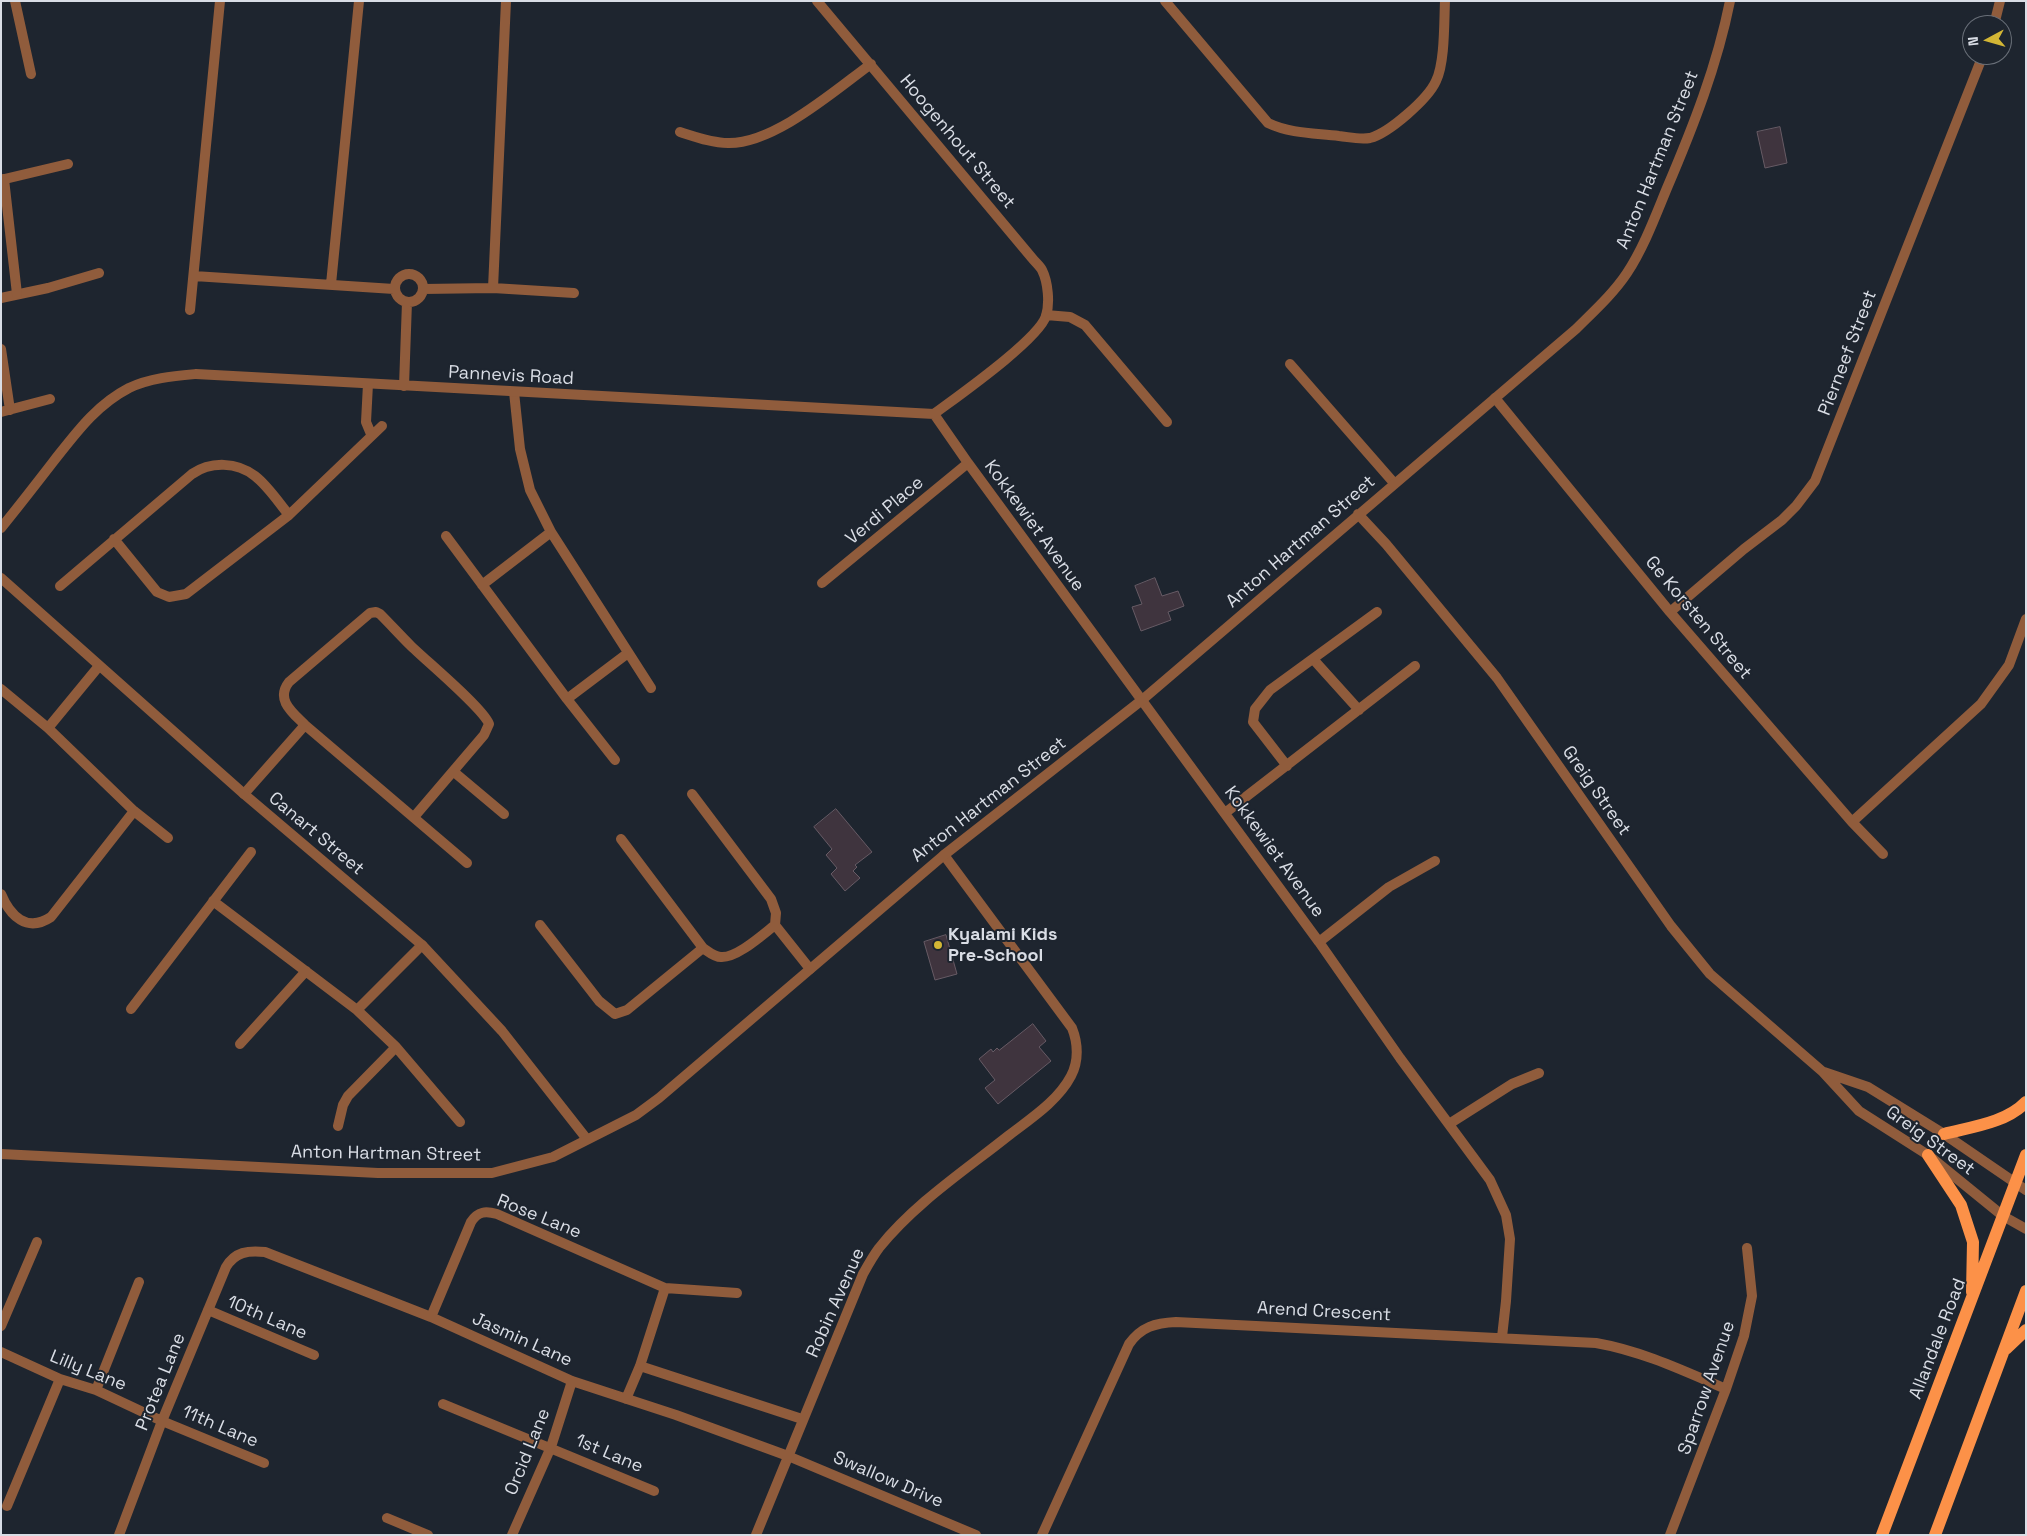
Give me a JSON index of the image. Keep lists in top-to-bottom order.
{
  "streets": {
    "main road": ["Allandale Road"],
    "street": [
      "Hoogenhout Street",
      "Anton Hartman Street",
      "Pierneef Street",
      "Pannevis Road",
      "Verdi Place",
      "Kokkewiet Avenue",
      "Ge Korsten Street",
      "Greig Street",
      "Canart Street",
      "Rose Lane",
      "Robin Avenue",
      "Arend Crescent",
      "10th Lane",
      "Jasmin Lane",
      "Lilly Lane",
      "Protea Lane",
      "Sparrow Avenue",
      "11th Lane",
      "Orcid Lane",
      "1st Lane",
      "Swallow Drive"
    ]
  },
  "crossings": [
    ["Anton Hartman Street", "Kokkewiet Avenue"],
    ["Anton Hartman Street", "Ge Korsten Street"],
    ["Anton Hartman Street", "Greig Street"],
    ["Anton Hartman Street", "Canart Street"],
    ["Anton Hartman Street", "Robin Avenue"],
    ["Pierneef Street", "Ge Korsten Street"],
    ["Pannevis Road", "Kokkewiet Avenue"],
    ["Verdi Place", "Kokkewiet Avenue"],
    ["Kokkewiet Avenue", "Arend Crescent"],
    ["Greig Street", "Allandale Road"],
    ["Rose Lane", "Jasmin Lane"],
    ["Robin Avenue", "Jasmin Lane"],
    ["Robin Avenue", "Swallow Drive"],
    ["Arend Crescent", "Sparrow Avenue"],
    ["10th Lane", "Protea Lane"],
    ["Jasmin Lane", "Protea Lane"],
    ["Jasmin Lane", "Orcid Lane"],
    ["Jasmin Lane", "Swallow Drive"],
    ["Lilly Lane", "Protea Lane"],
    ["Lilly Lane", "11th Lane"],
    ["Protea Lane", "11th Lane"],
    ["Orcid Lane", "1st Lane"]
  ],
  "places": ["Kyalami Kids Pre-School"],
  "north": "left"
}
